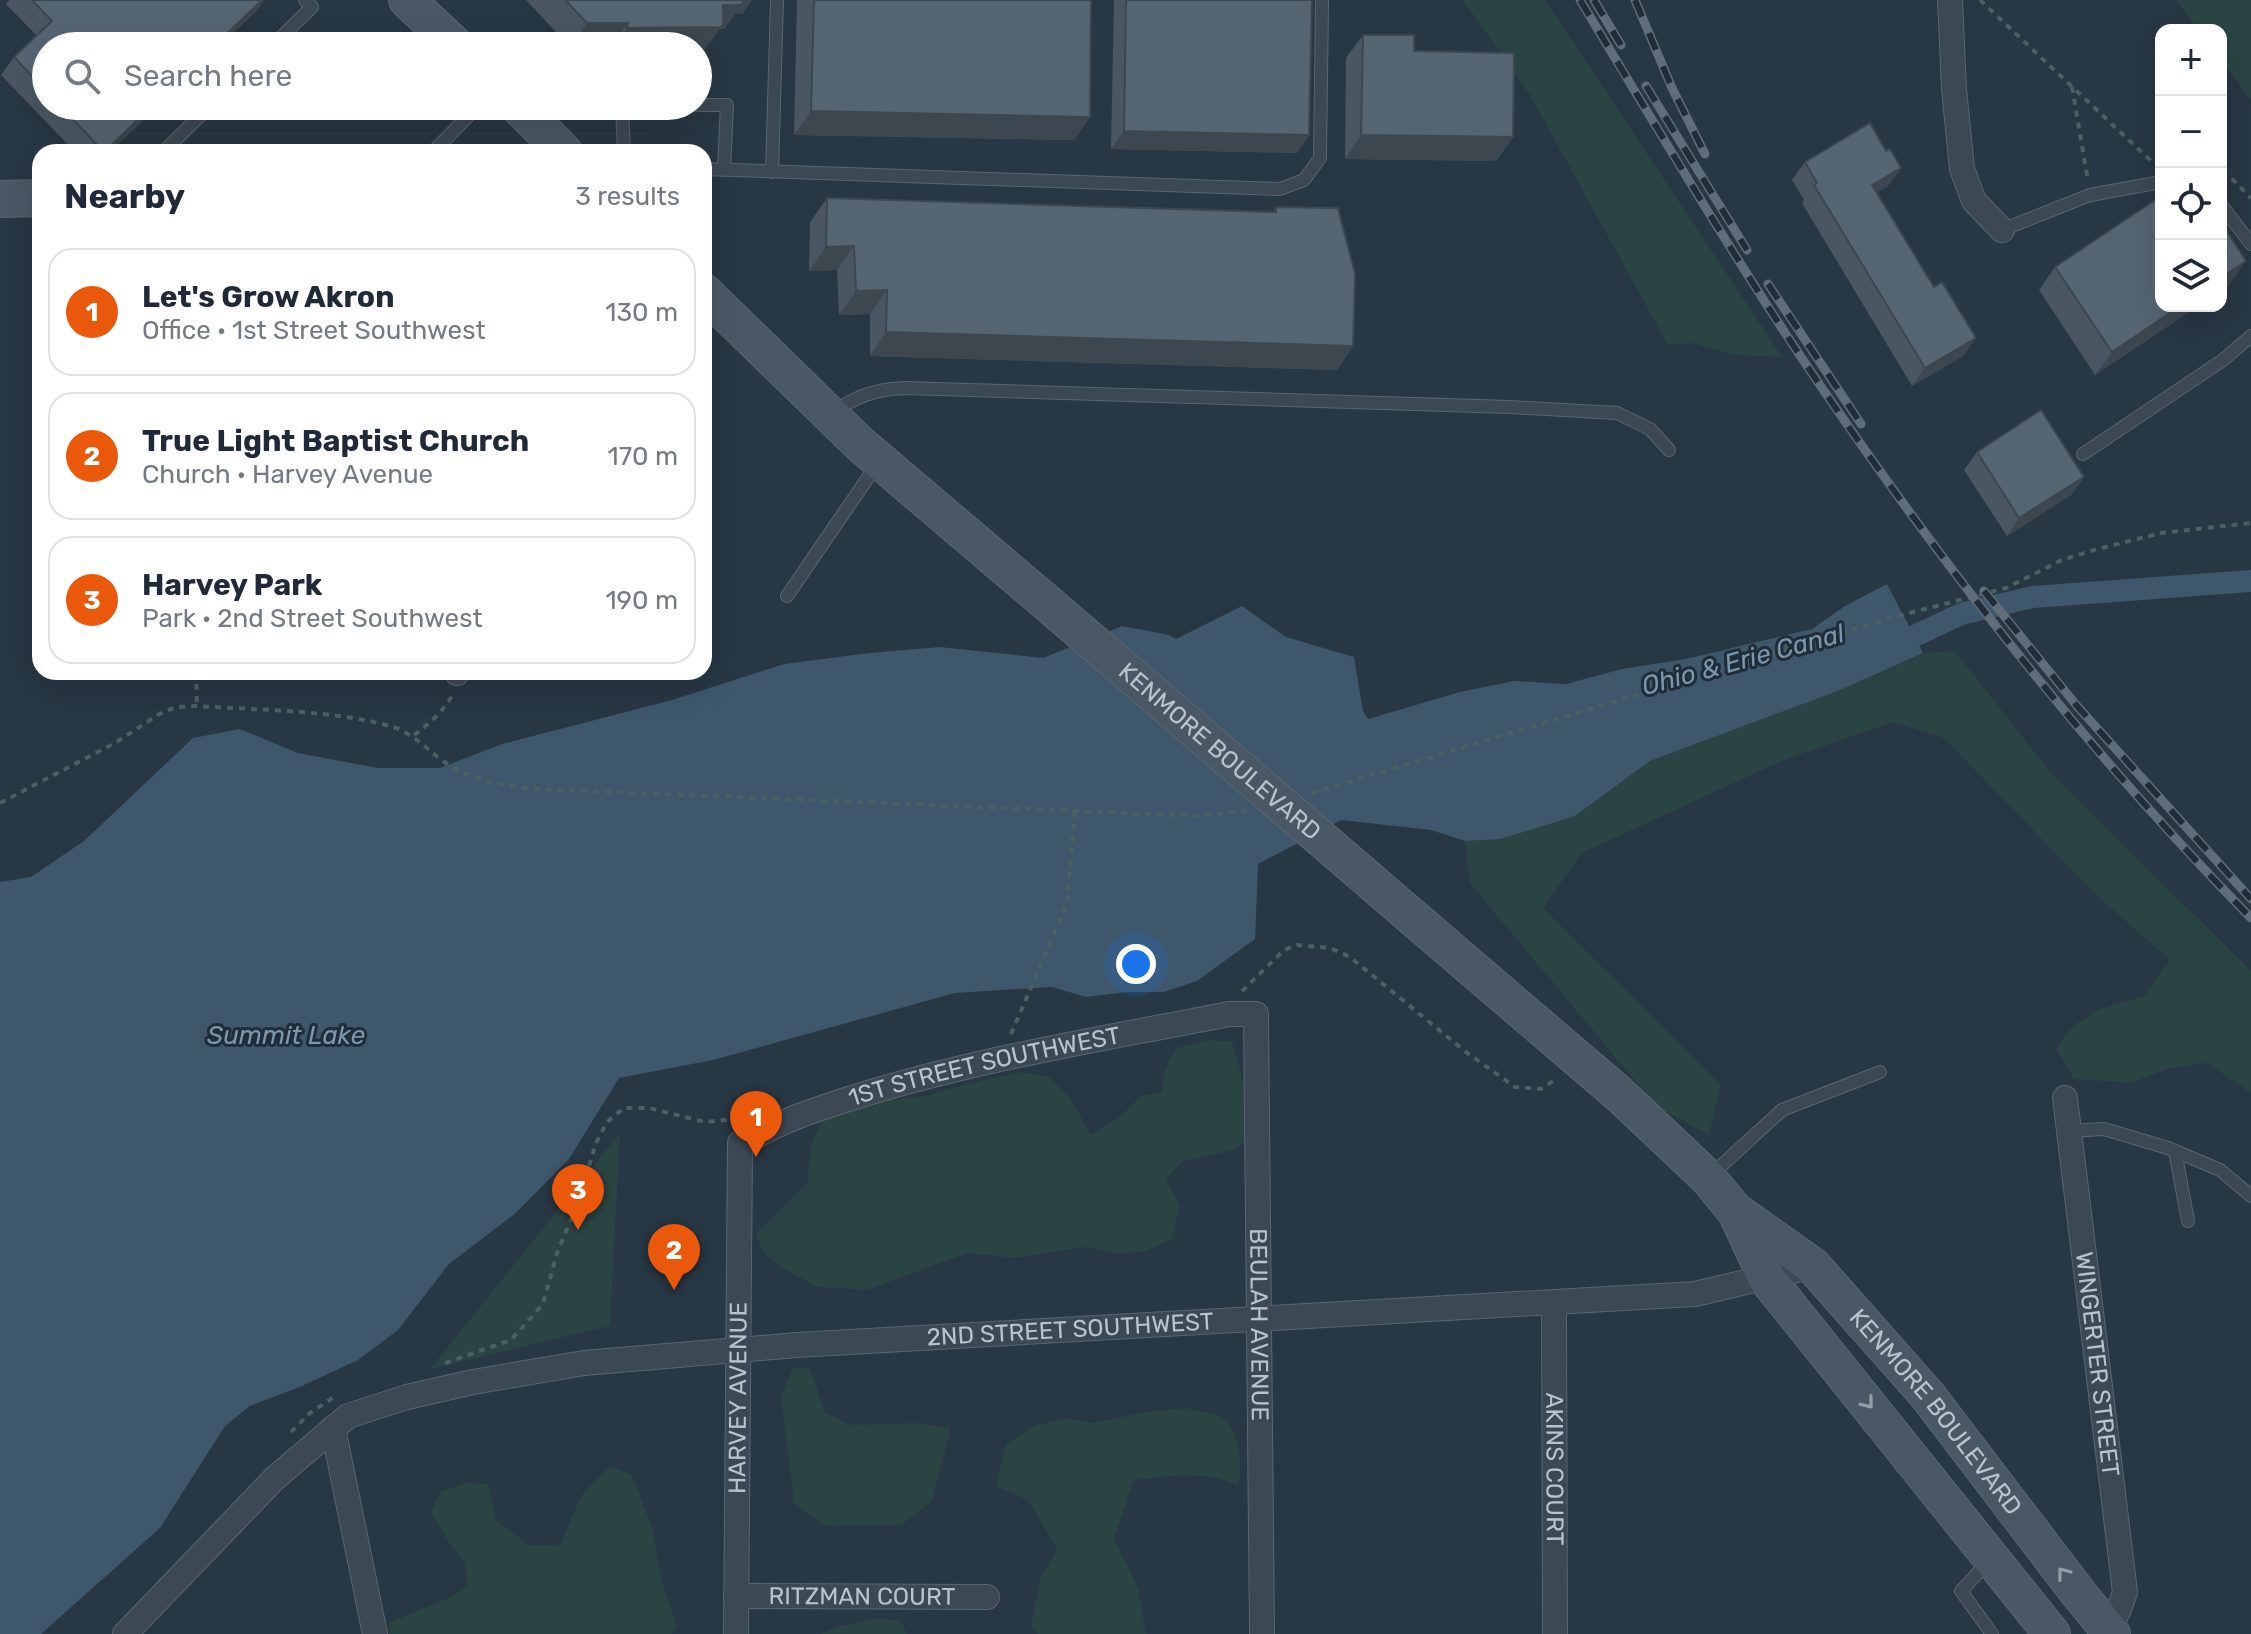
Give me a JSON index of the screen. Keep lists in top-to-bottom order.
{
  "streets": {
    "main road": ["KENMORE BOULEVARD"],
    "street": [
      "1ST STREET SOUTHWEST",
      "BEULAH AVENUE",
      "2ND STREET SOUTHWEST",
      "WINGERTER STREET",
      "HARVEY AVENUE",
      "AKINS COURT",
      "RITZMAN COURT"
    ]
  },
  "crossings": [
    ["KENMORE BOULEVARD", "2ND STREET SOUTHWEST"],
    ["KENMORE BOULEVARD", "WINGERTER STREET"],
    ["1ST STREET SOUTHWEST", "BEULAH AVENUE"],
    ["1ST STREET SOUTHWEST", "HARVEY AVENUE"],
    ["BEULAH AVENUE", "2ND STREET SOUTHWEST"],
    ["2ND STREET SOUTHWEST", "HARVEY AVENUE"],
    ["2ND STREET SOUTHWEST", "AKINS COURT"],
    ["HARVEY AVENUE", "RITZMAN COURT"]
  ],
  "water": ["Ohio & Erie Canal", "Summit Lake"],
  "page": {
    "map_buttons": ["+", "−"],
    "search": "Search here",
    "heading": ["Nearby", "3 results"],
    "list": [
      {
        "mark": "1",
        "name": "Let's Grow Akron",
        "note": "Office · 1st Street Southwest",
        "value": "130 m"
      },
      {
        "mark": "2",
        "name": "True Light Baptist Church",
        "note": "Church · Harvey Avenue",
        "value": "170 m"
      },
      {
        "mark": "3",
        "name": "Harvey Park",
        "note": "Park · 2nd Street Southwest",
        "value": "190 m"
      }
    ],
    "pins": ["1", "3", "2"]
  }
}
